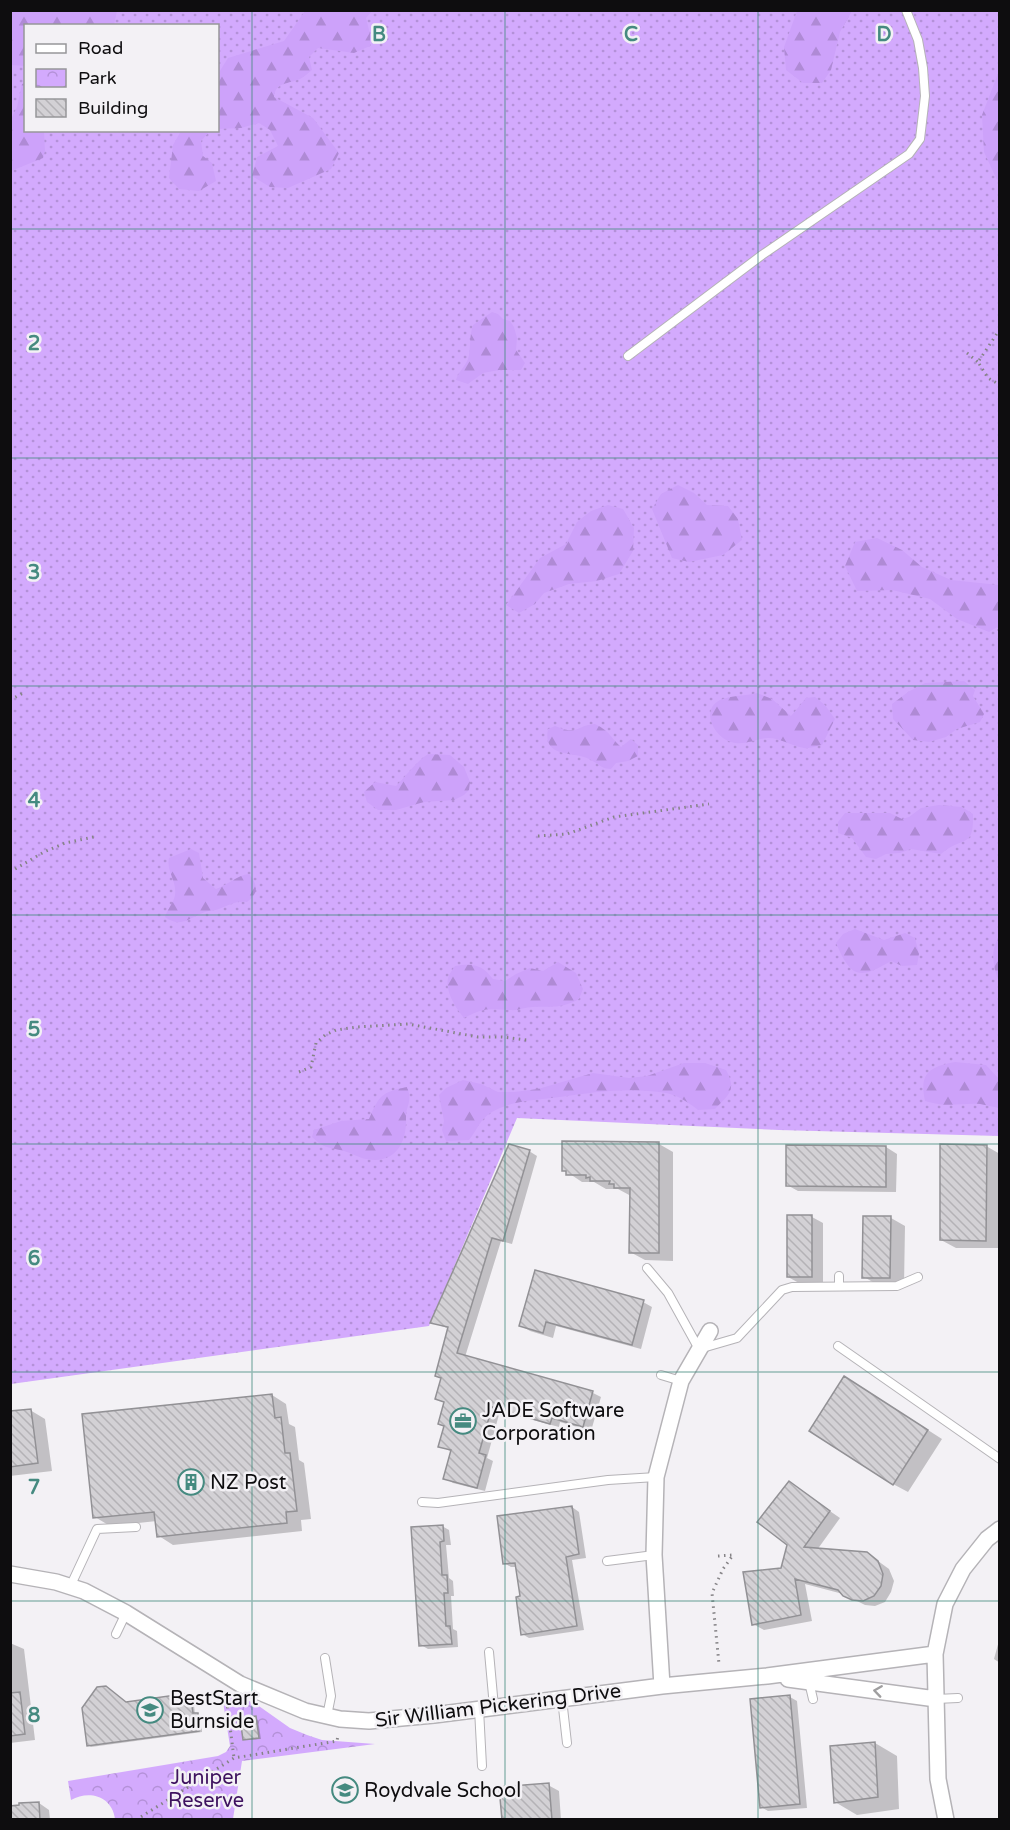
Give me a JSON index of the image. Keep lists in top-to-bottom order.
{
  "streets": {
    "street": ["Sir William Pickering Drive"]
  },
  "parks": ["Juniper Reserve"],
  "places": {
    "office": ["JADE Software Corporation"],
    "building": ["NZ Post"],
    "school or university": ["BestStart Burnside", "Roydvale School"]
  },
  "legend": ["Road", "Park", "Building"],
  "grid": {
    "columns": ["B", "C", "D"],
    "rows": [
      "2",
      "3",
      "4",
      "5",
      "6",
      "7",
      "8"
    ]
  }
}
